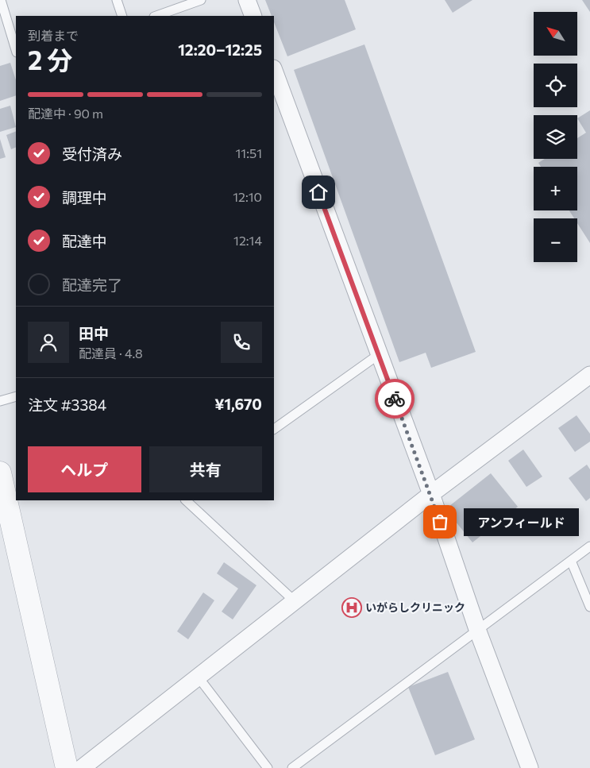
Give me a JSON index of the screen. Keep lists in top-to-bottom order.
{
  "places": {
    "other": ["アンフィールド"],
    "hospital": ["いがらしクリニック"]
  },
  "north": "top left",
  "page": {
    "map_buttons": ["+", "−"],
    "heading": ["2 分", "到着まで", "12:20–12:25"],
    "panel": [
      "田中",
      "配達員 · 4.8",
      "注文 #3384",
      "¥1,670"
    ],
    "bar": "配達中 · 90 m",
    "list": [
      ["受付済み", "11:51"],
      ["調理中", "12:10"],
      ["配達中", "12:14"],
      "配達完了"
    ],
    "buttons": ["ヘルプ", "共有"],
    "bubble": "アンフィールド"
  }
}
